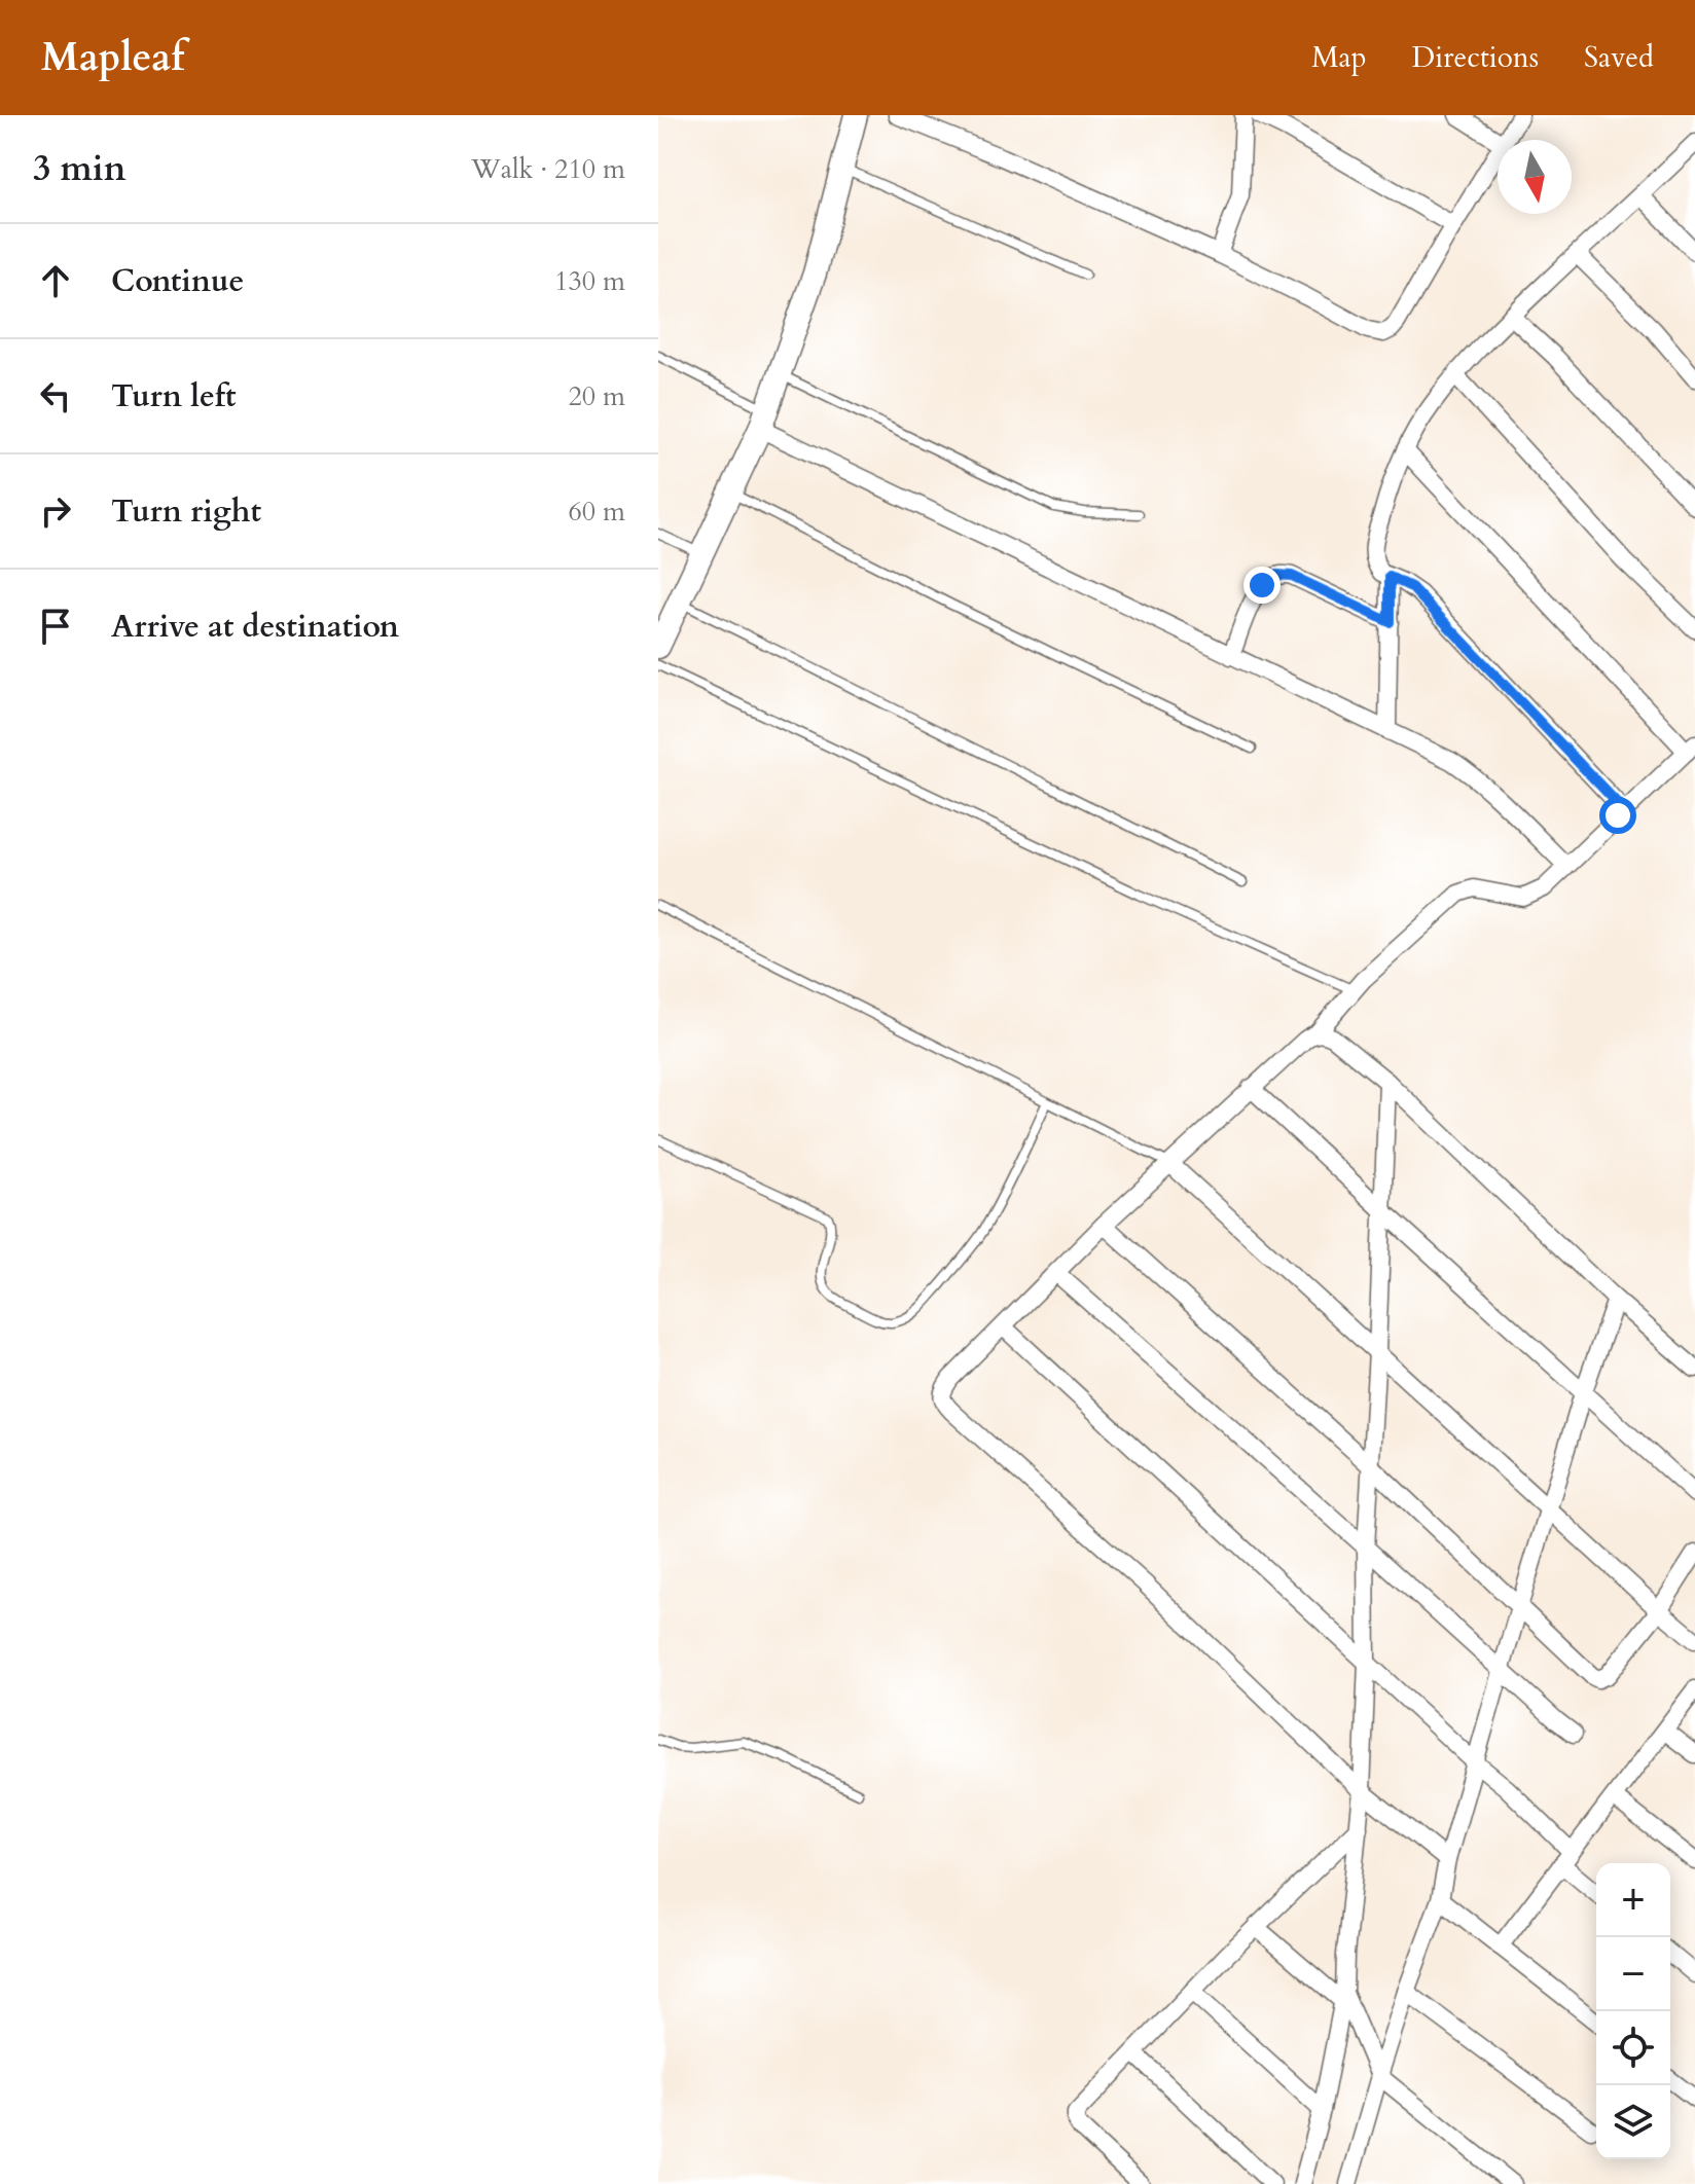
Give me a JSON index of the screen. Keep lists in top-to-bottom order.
{
  "north": "bottom",
  "page": {
    "header": "Mapleaf",
    "nav": ["Map", "Directions", "Saved"],
    "heading": ["3 min", "Walk · 210 m"],
    "list": [
      ["Continue", "130 m"],
      ["Turn left", "20 m"],
      ["Turn right", "60 m"],
      "Arrive at destination"
    ],
    "map_buttons": ["+", "−"]
  }
}
